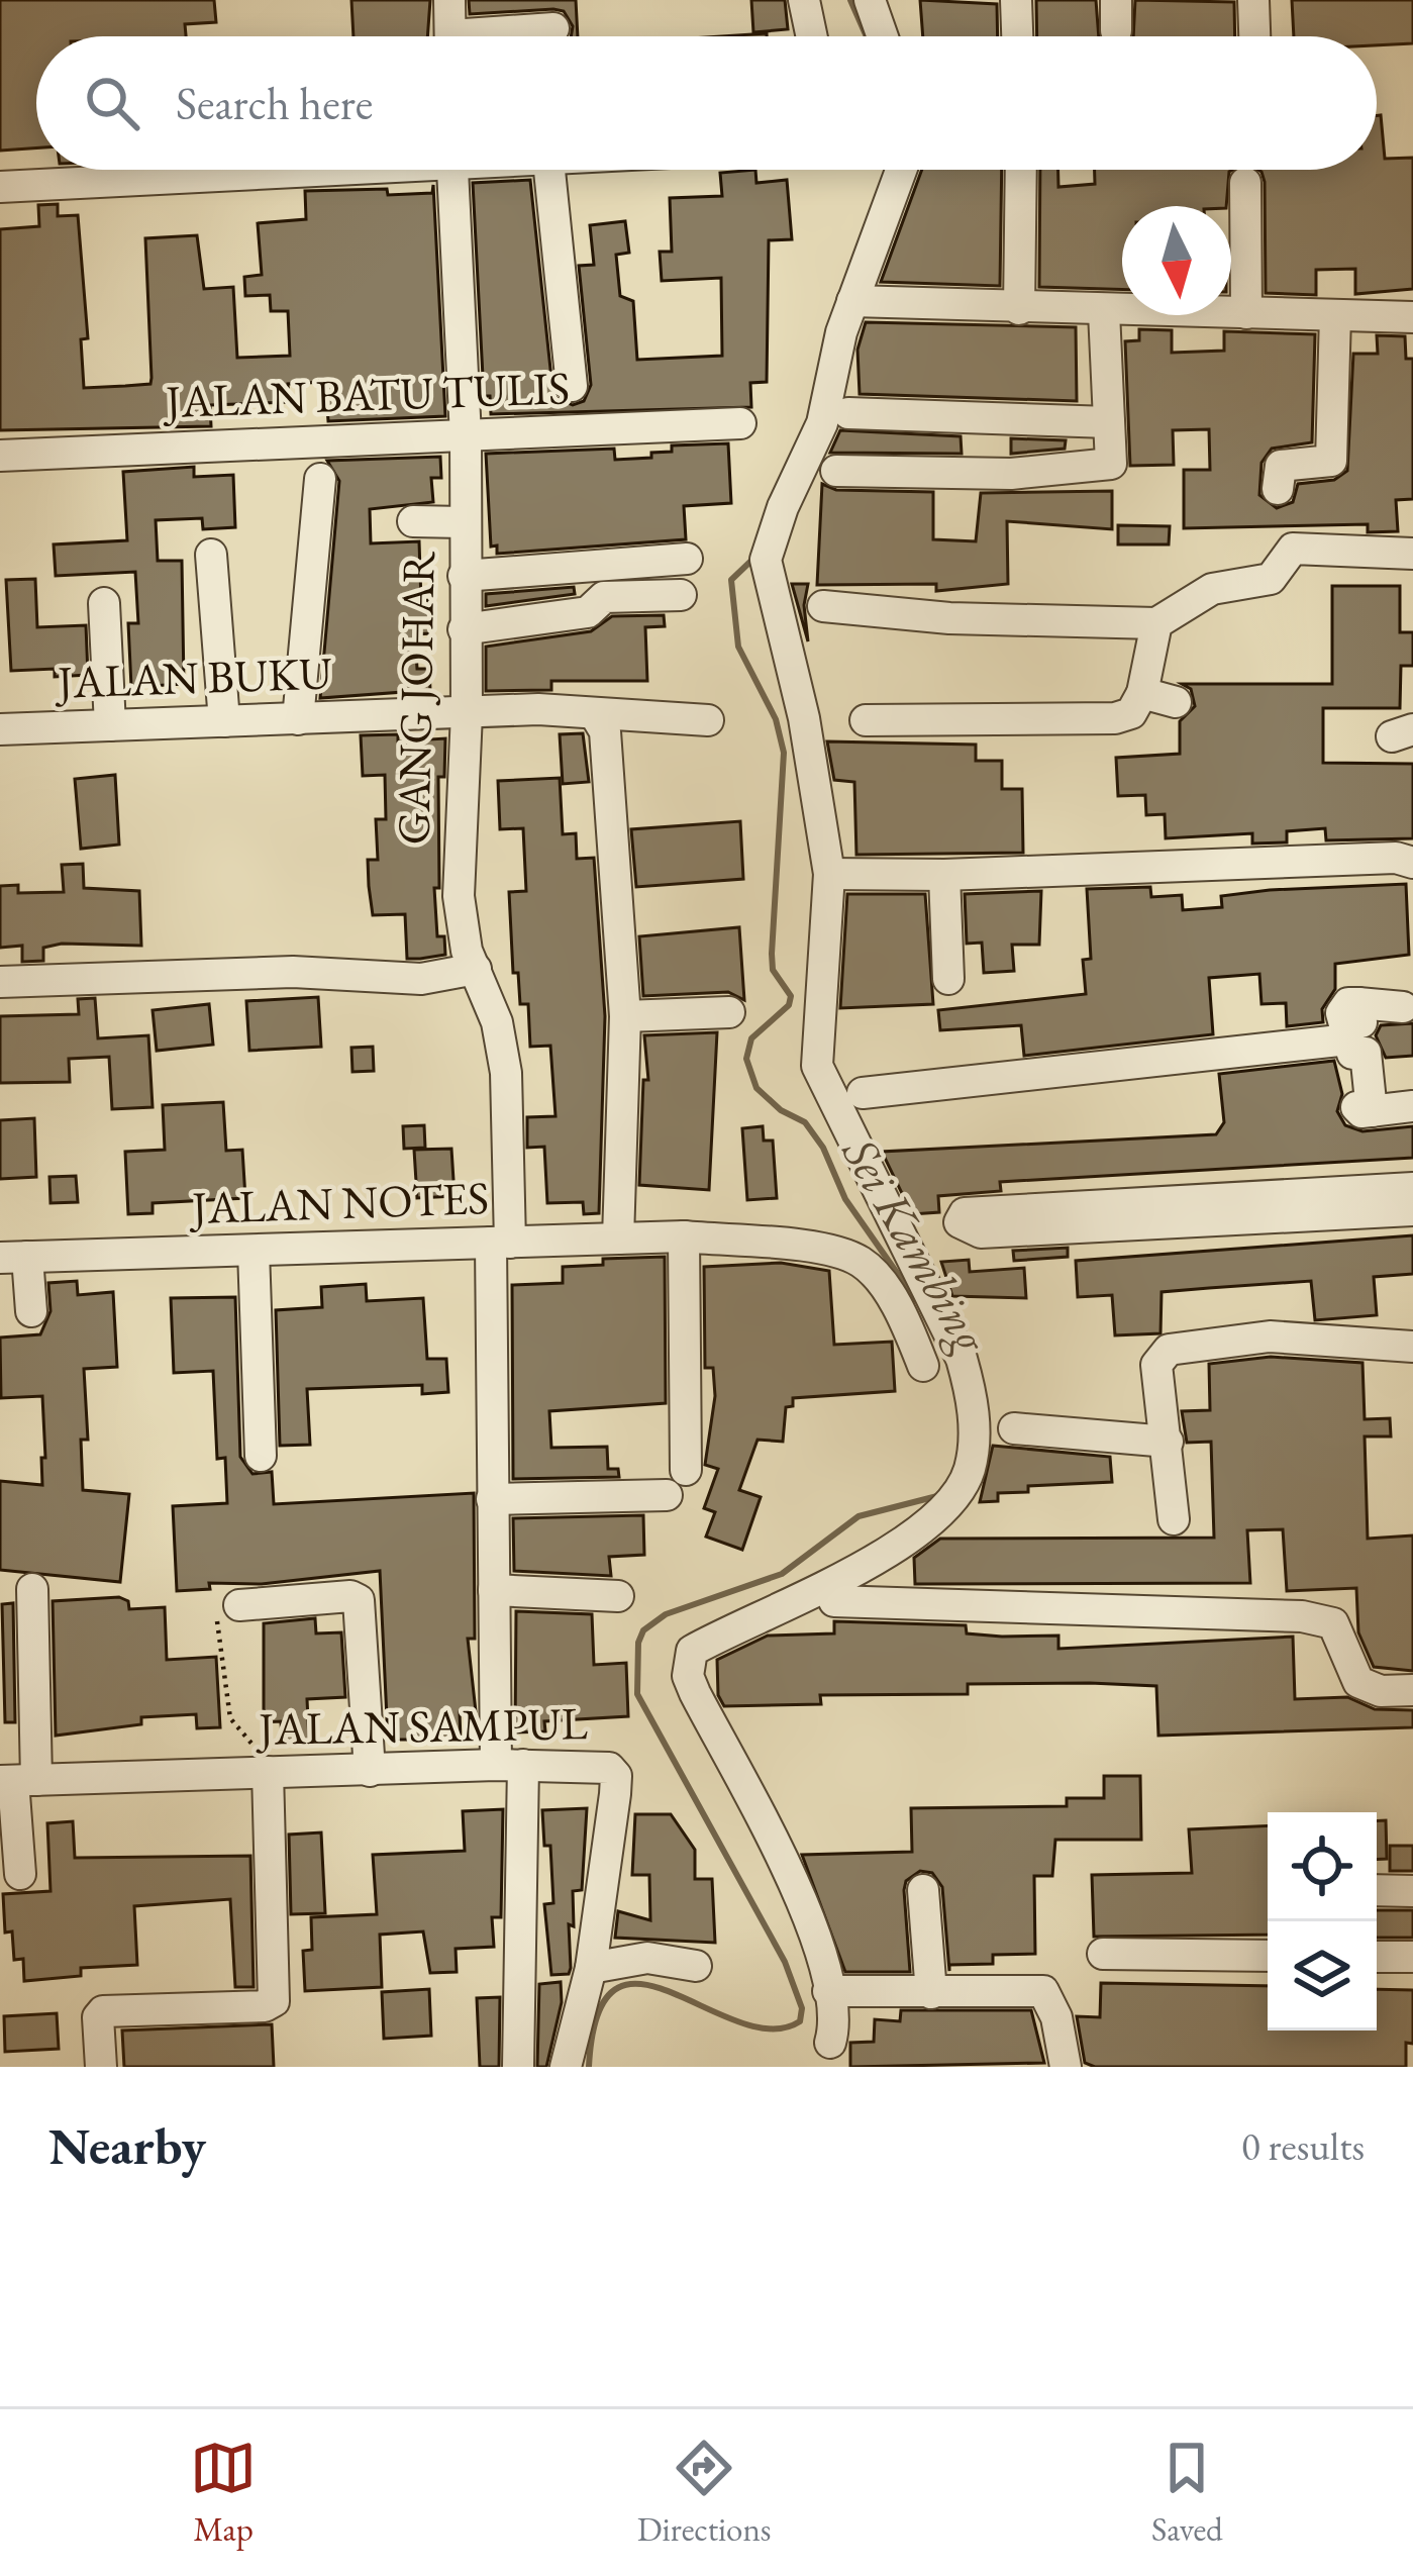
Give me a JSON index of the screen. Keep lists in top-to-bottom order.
{
  "streets": {
    "street": [
      "JALAN BATU TULIS",
      "JALAN BUKU",
      "GANG JOHAR",
      "JALAN NOTES",
      "JALAN SAMPUL"
    ]
  },
  "crossings": [
    ["JALAN BATU TULIS", "GANG JOHAR"],
    ["JALAN BUKU", "GANG JOHAR"],
    ["GANG JOHAR", "JALAN NOTES"],
    ["GANG JOHAR", "JALAN SAMPUL"]
  ],
  "water": ["Sei Kambing"],
  "north": "bottom",
  "page": {
    "search": "Search here",
    "heading": ["Nearby", "0 results"],
    "nav": ["Map", "Directions", "Saved"]
  }
}
